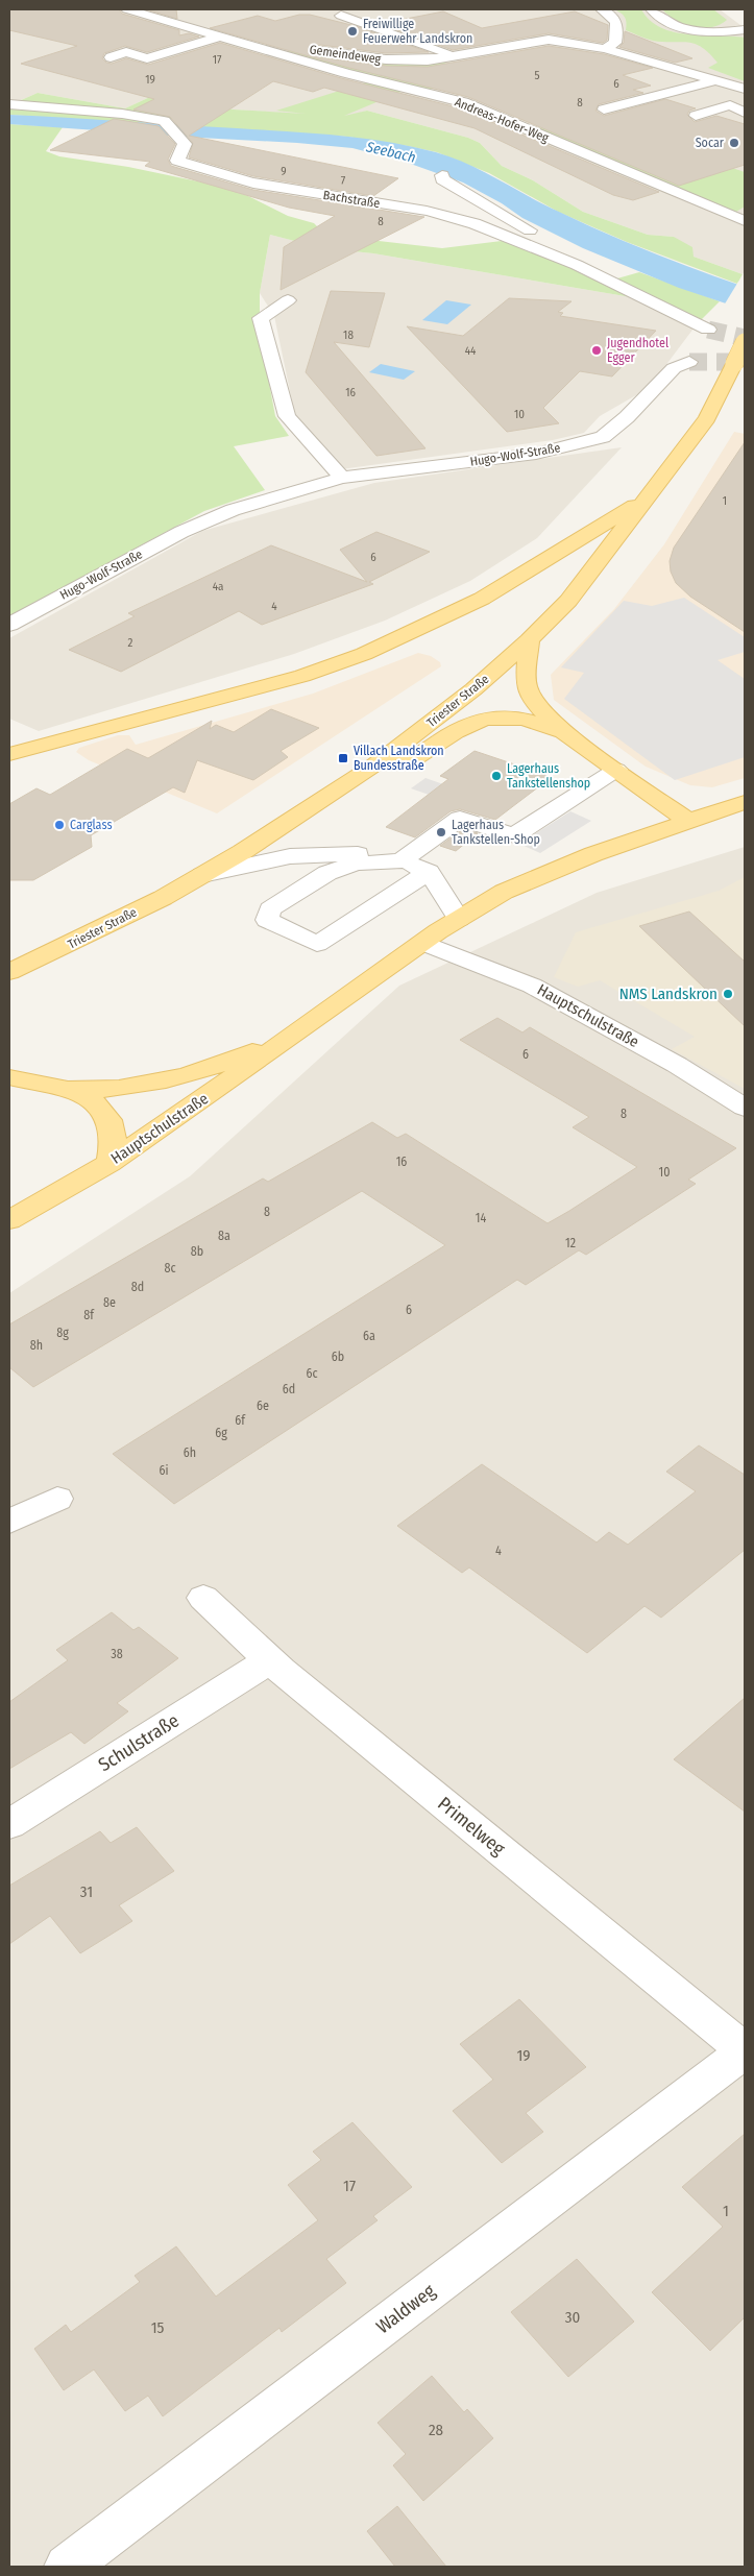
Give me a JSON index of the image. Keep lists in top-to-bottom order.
{
  "streets": {
    "main road": ["Triester Straße", "Hauptschulstraße"],
    "street": [
      "Gemeindeweg",
      "Andreas-Hofer-Weg",
      "Bachstraße",
      "Hugo-Wolf-Straße",
      "Schulstraße",
      "Primelweg",
      "Waldweg"
    ]
  },
  "crossings": [
    ["Gemeindeweg", "Andreas-Hofer-Weg"],
    ["Schulstraße", "Primelweg"],
    ["Primelweg", "Waldweg"]
  ],
  "water": ["Seebach"],
  "places": {
    "other": [
      "Freiwillige Feuerwehr Landskron",
      "Socar",
      "Jugendhotel Egger",
      "Lagerhaus Tankstellenshop",
      "Carglass",
      "Lagerhaus Tankstellen-Shop",
      "NMS Landskron"
    ],
    "transit": ["Villach Landskron Bundesstraße"]
  },
  "house_numbers": [
    "17",
    "5",
    "19",
    "6",
    "8",
    "9",
    "7",
    "8",
    "18",
    "44",
    "16",
    "10",
    "1",
    "6",
    "4a",
    "4",
    "2",
    "6",
    "8",
    "16",
    "10",
    "8",
    "14",
    "8a",
    "12",
    "8b",
    "8c",
    "8d",
    "8e",
    "6",
    "8f",
    "8g",
    "6a",
    "8h",
    "6b",
    "6c",
    "6d",
    "6e",
    "6f",
    "6g",
    "6h",
    "6i",
    "4",
    "38",
    "31",
    "19",
    "17",
    "1",
    "30",
    "15",
    "28"
  ]
}
